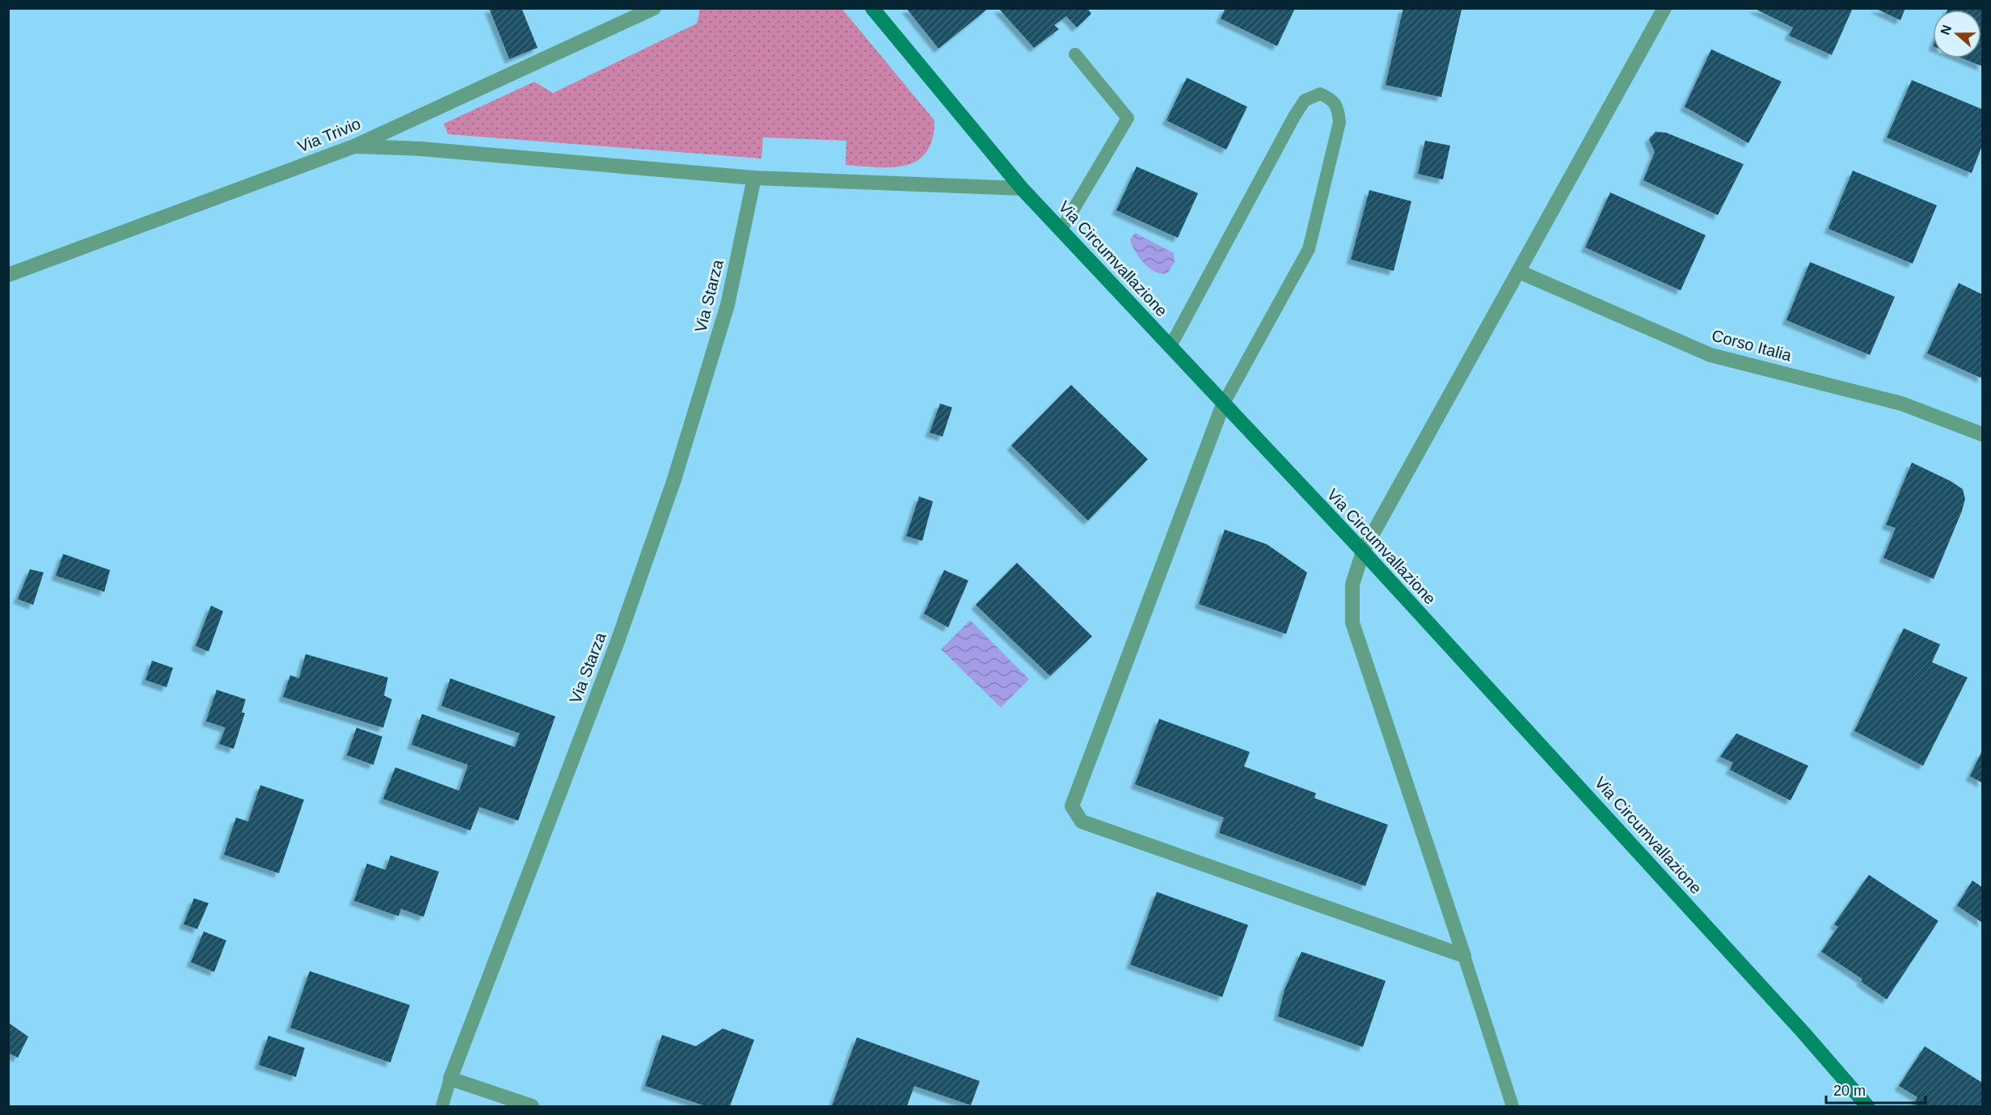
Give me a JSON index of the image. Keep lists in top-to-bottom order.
{
  "streets": {
    "street": [
      "Via Trivio",
      "Via Circumvallazione",
      "Via Starza",
      "Corso Italia"
    ]
  },
  "scale_bar": "20 m",
  "north": "left"
}
